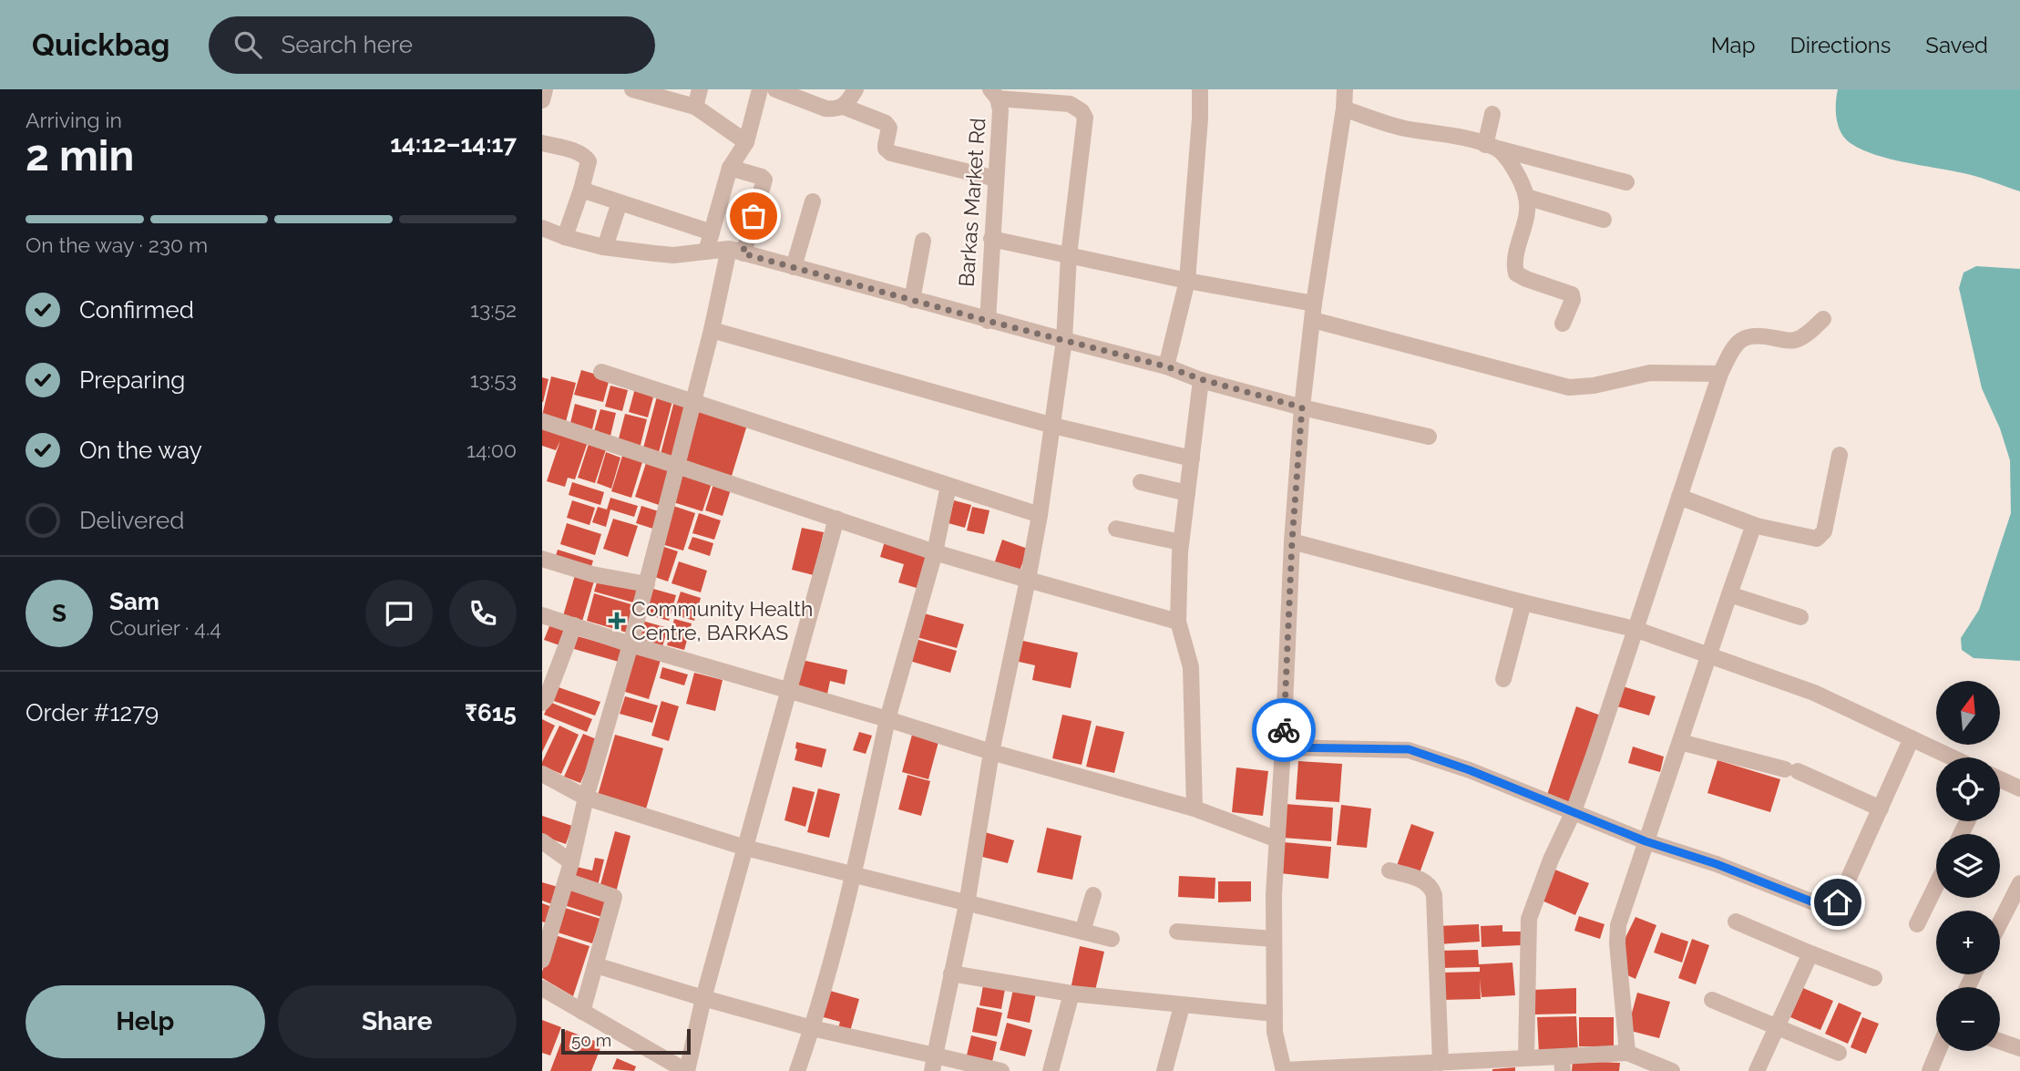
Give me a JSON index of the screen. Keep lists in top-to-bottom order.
{
  "streets": {
    "street": ["Barkas Market Rd"]
  },
  "places": {
    "health": ["Community Health Centre, BARKAS"]
  },
  "scale_bar": "50 m",
  "north": "top",
  "page": {
    "header": "Quickbag",
    "search": "Search here",
    "nav": ["Map", "Directions", "Saved"],
    "heading": ["2 min", "Arriving in", "14:12–14:17"],
    "panel": [
      "Sam",
      "Courier · 4.4",
      "Order #1279",
      "₹615"
    ],
    "bar": "On the way · 230 m",
    "list": [
      ["Confirmed", "13:52"],
      ["Preparing", "13:53"],
      ["On the way", "14:00"],
      "Delivered"
    ],
    "round": "S",
    "map_buttons": ["+", "−"],
    "buttons": ["Help", "Share"],
    "scale": "50 m"
  }
}
